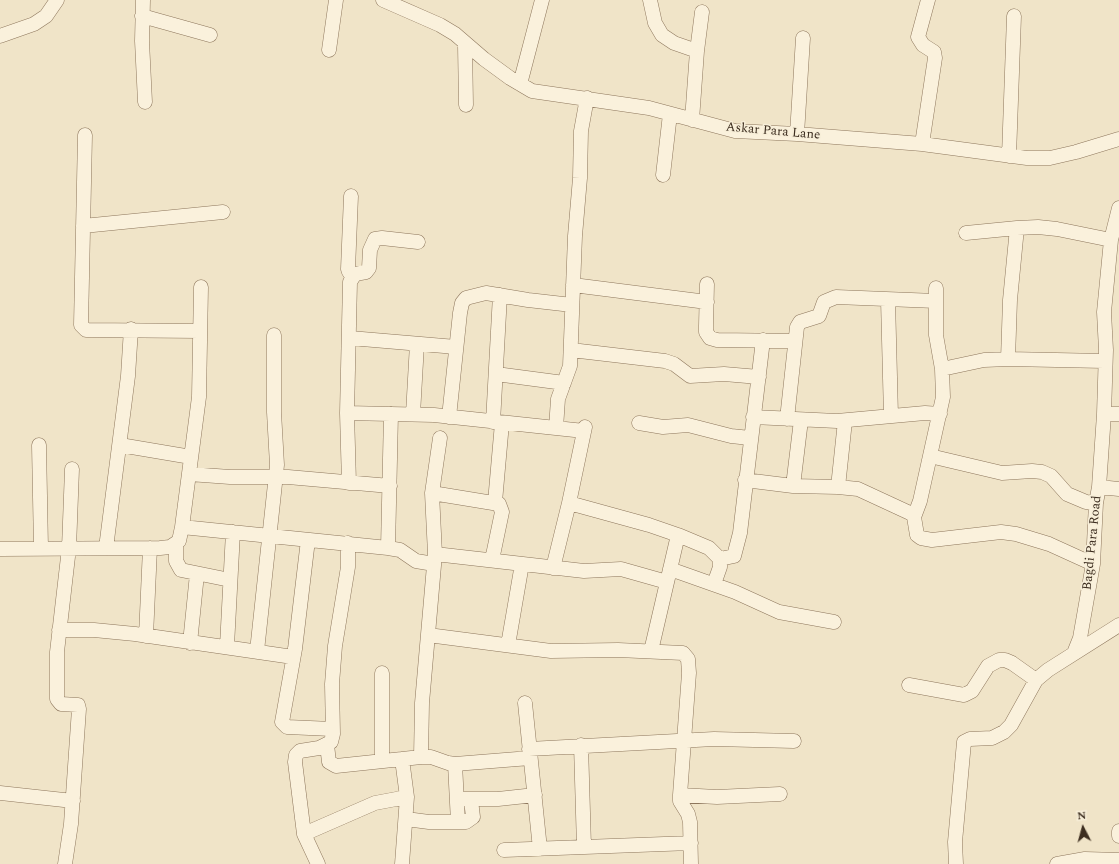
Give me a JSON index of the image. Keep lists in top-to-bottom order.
{
  "streets": {
    "street": ["Askar Para Lane", "Bagdi Para Road"]
  },
  "north": "top"
}
